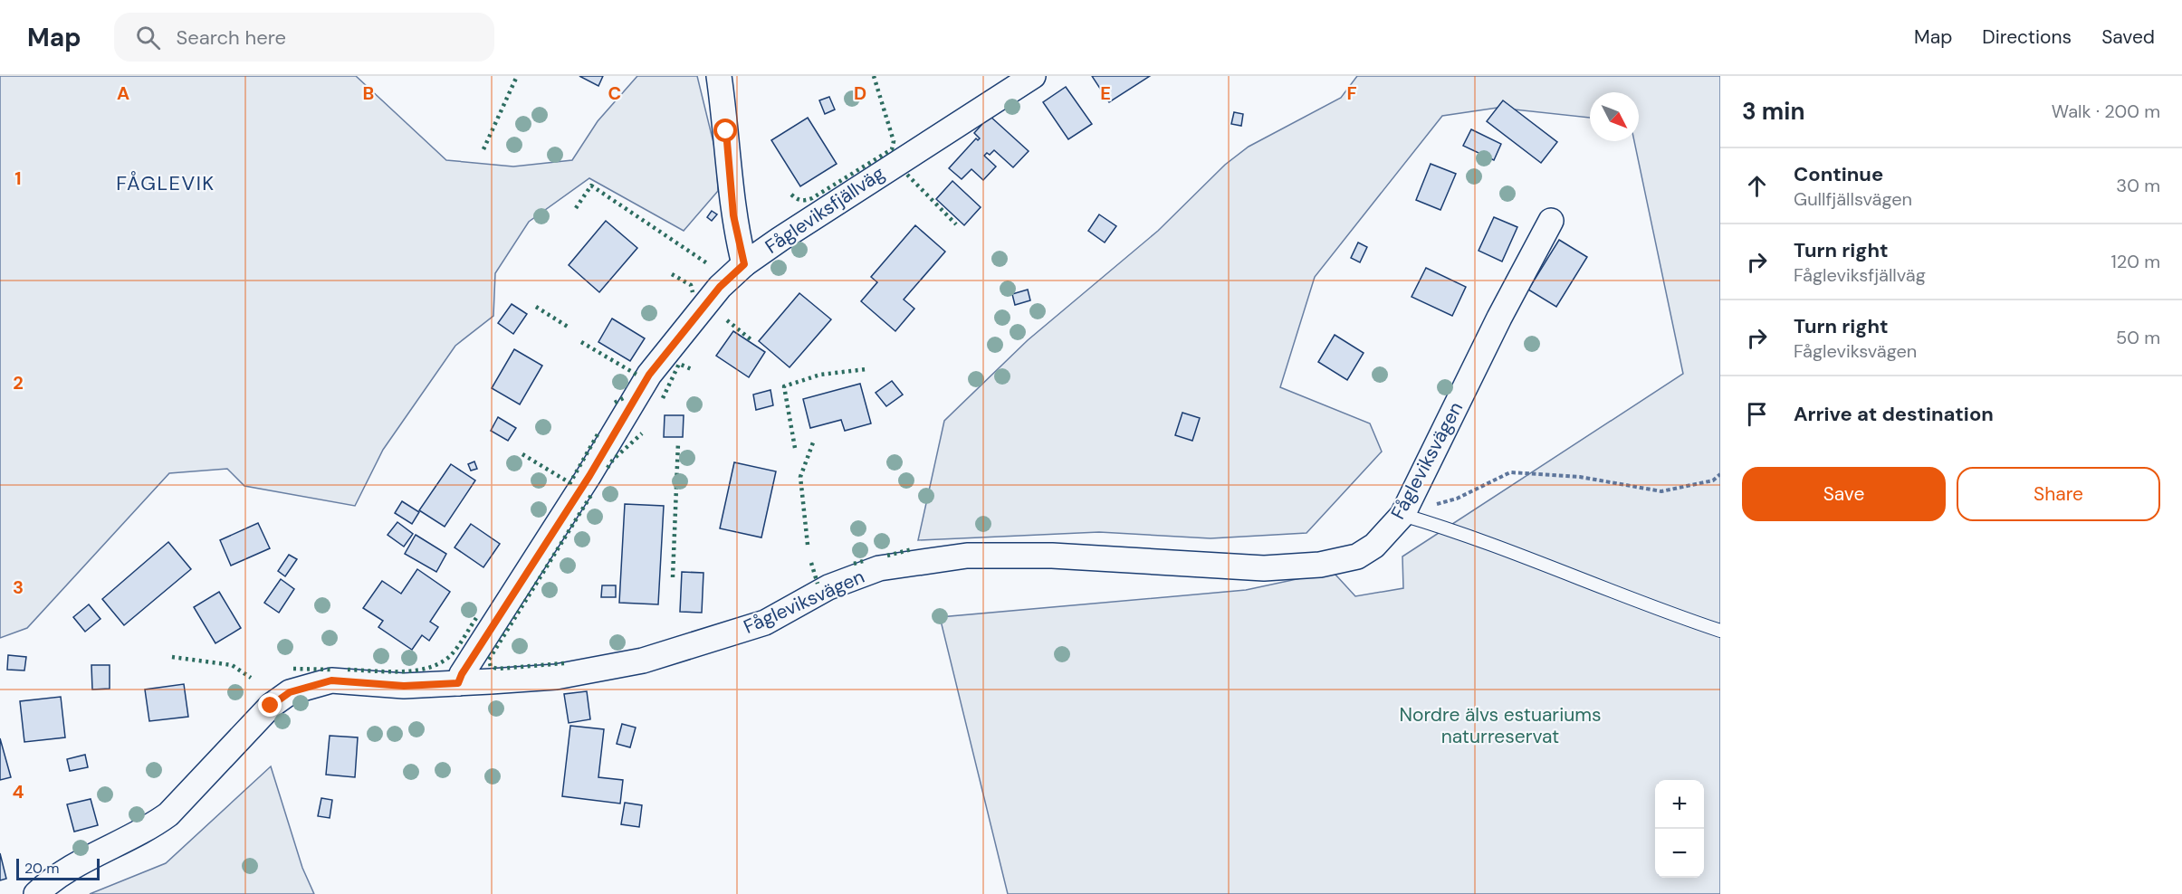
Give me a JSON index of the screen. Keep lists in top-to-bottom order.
{
  "streets": {
    "street": ["Fågleviksfjällväg", "Fågleviksvägen"]
  },
  "crossings": [
    ["Fågleviksfjällväg", "Fågleviksvägen"]
  ],
  "districts": ["FÅGLEVIK"],
  "parks": ["Nordre älvs estuariums naturreservat"],
  "scale_bar": "20 m",
  "north": "bottom right",
  "page": {
    "header": "Map",
    "search": "Search here",
    "nav": ["Map", "Directions", "Saved"],
    "heading": ["3 min", "Walk · 200 m"],
    "list": [
      ["Continue", "Gullfjällsvägen", "30 m"],
      ["Turn right", "Fågleviksfjällväg", "120 m"],
      ["Turn right", "Fågleviksvägen", "50 m"],
      "Arrive at destination"
    ],
    "buttons": ["Save", "Share"],
    "map_buttons": ["+", "−"],
    "scale": "20 m"
  },
  "grid": {
    "columns": [
      "A",
      "B",
      "C",
      "D",
      "E",
      "F"
    ],
    "rows": [
      "1",
      "2",
      "3",
      "4"
    ]
  }
}
